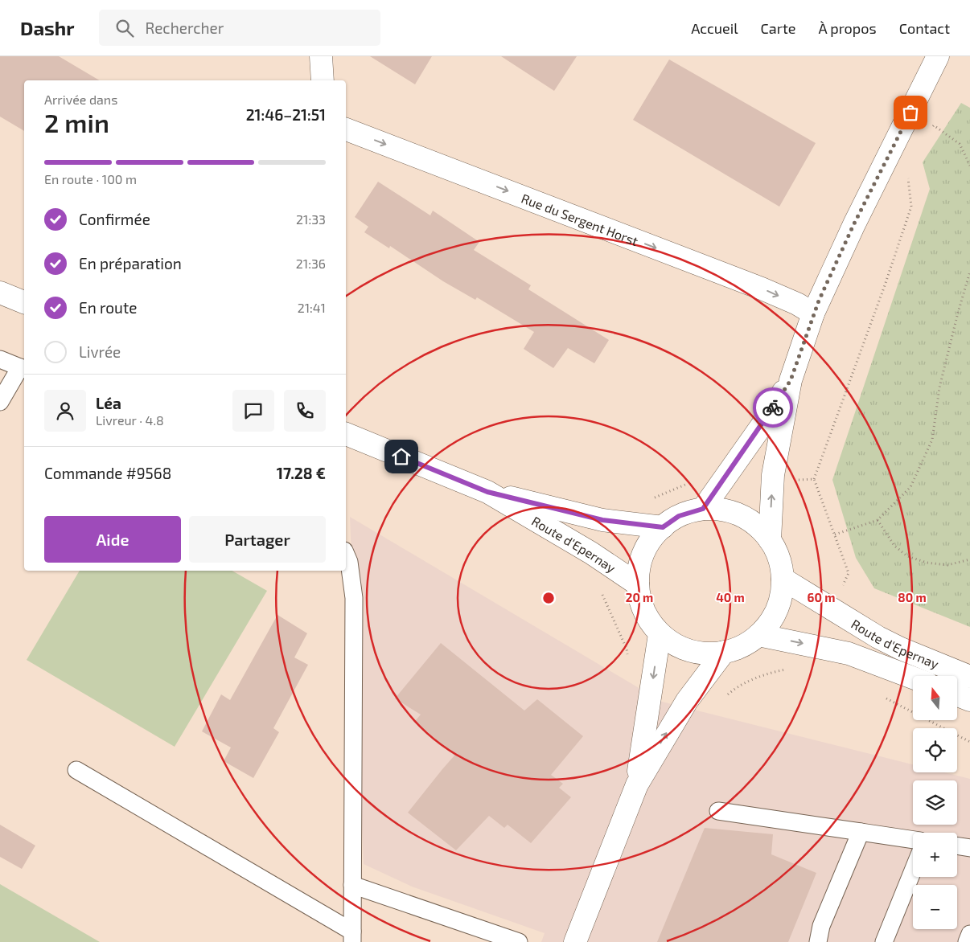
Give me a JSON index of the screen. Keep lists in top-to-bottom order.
{
  "streets": {
    "street": ["Rue du Sergent Horst", "Route d'Epernay"]
  },
  "one_way": ["Rue du Sergent Horst"],
  "north": "top",
  "page": {
    "header": "Dashr",
    "search": "Rechercher",
    "nav": [
      "Accueil",
      "Carte",
      "À propos",
      "Contact"
    ],
    "heading": ["2 min", "Arrivée dans", "21:46–21:51"],
    "panel": [
      "Léa",
      "Livreur · 4.8",
      "Commande #9568",
      "17.28 €"
    ],
    "bar": "En route · 100 m",
    "list": [
      ["Confirmée", "21:33"],
      ["En préparation", "21:36"],
      ["En route", "21:41"],
      "Livrée"
    ],
    "buttons": ["Aide", "Partager"],
    "map_buttons": ["+", "−"]
  },
  "rings": [
    "20 m",
    "40 m",
    "60 m",
    "80 m"
  ]
}
